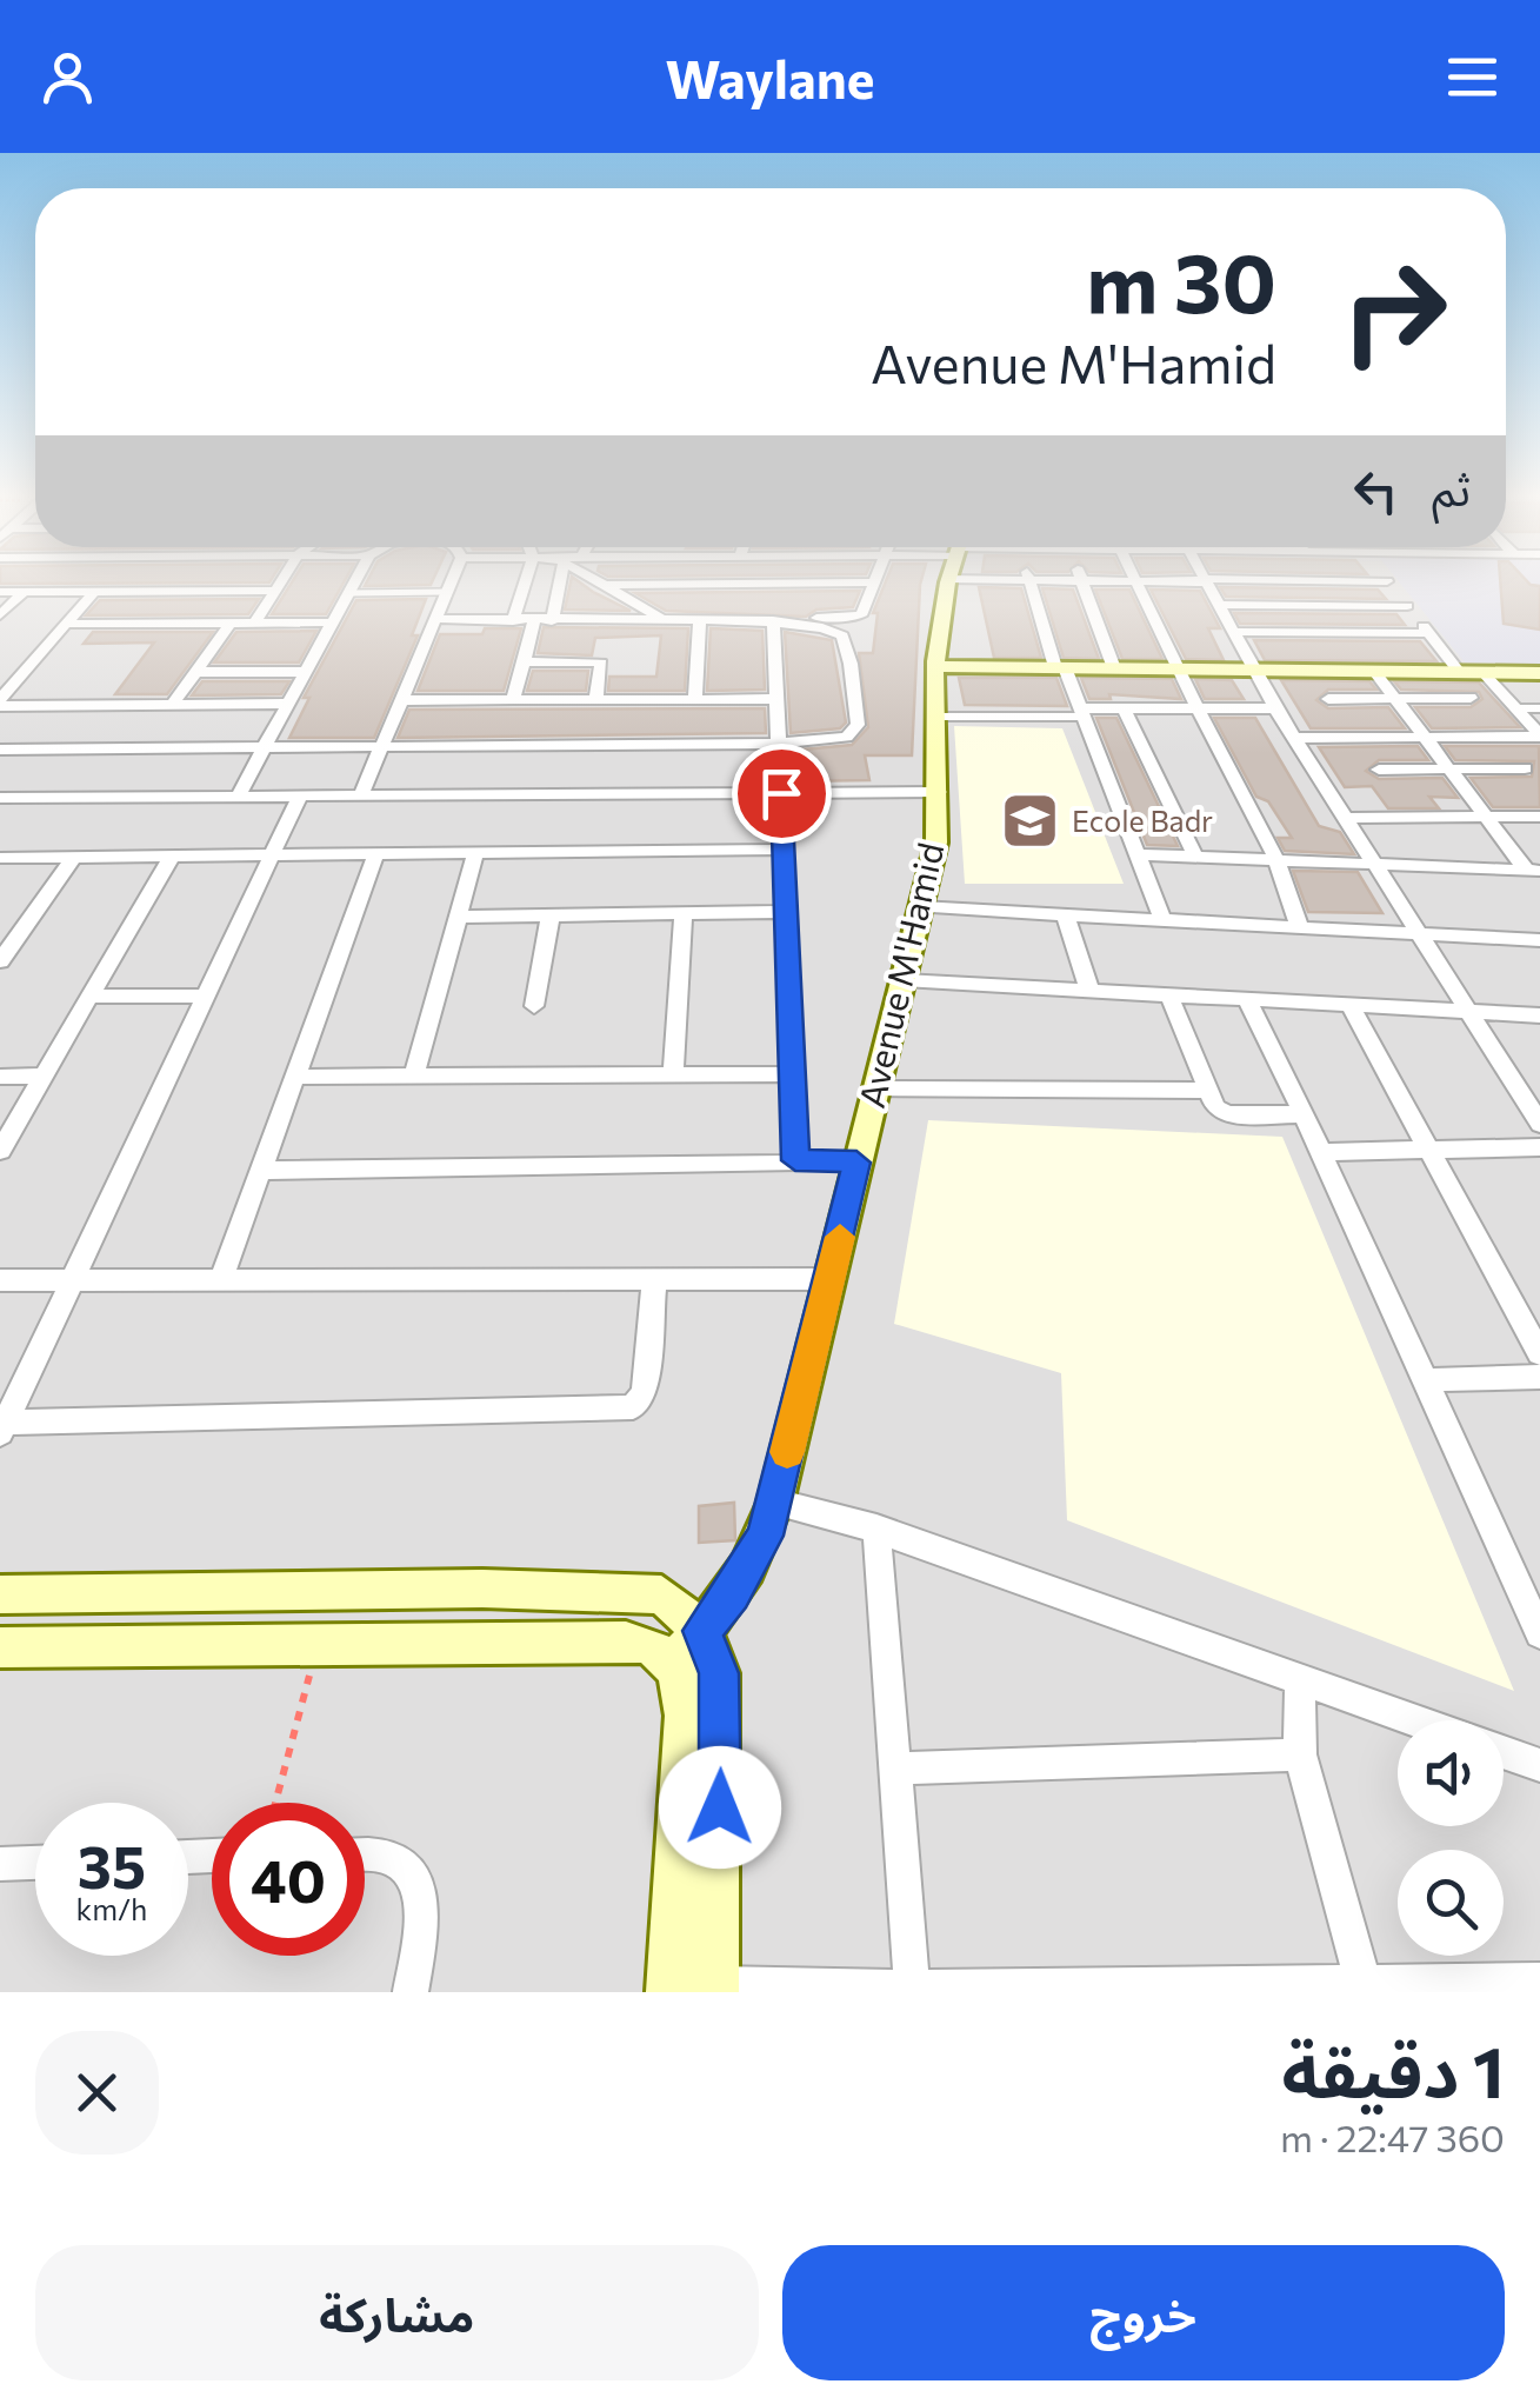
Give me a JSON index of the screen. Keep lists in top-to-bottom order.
{
  "streets": {
    "street": ["Avenue M'Hamid"]
  },
  "places": {
    "school or university": ["Ecole Badr"]
  },
  "page": {
    "header": "Waylane",
    "turn": ["30 m", "Avenue M'Hamid"],
    "then": "ثم",
    "speed": "35 km/h",
    "limit": "40",
    "heading": ["1 دقيقة", "360 m · 22:47"],
    "buttons": ["خروج", "مشاركة"]
  }
}
